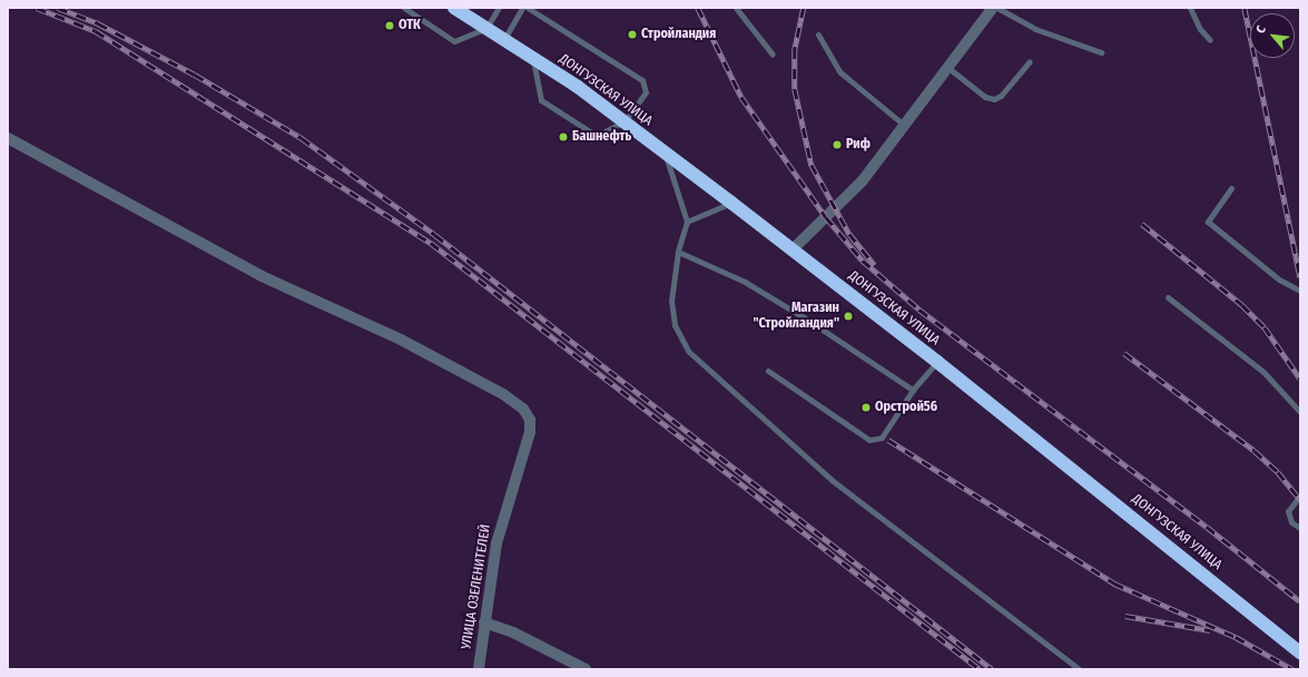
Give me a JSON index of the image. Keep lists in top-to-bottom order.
{
  "streets": {
    "highway": ["ДОНГУЗСКАЯ УЛИЦА"],
    "street": ["УЛИЦА ОЗЕЛЕНИТЕЛЕЙ"]
  },
  "places": [
    "ОТК",
    "Стройландия",
    "Башнефть",
    "Риф",
    "Магазин \"Стройландия\"",
    "Орстрой56"
  ],
  "north": "top left"
}
